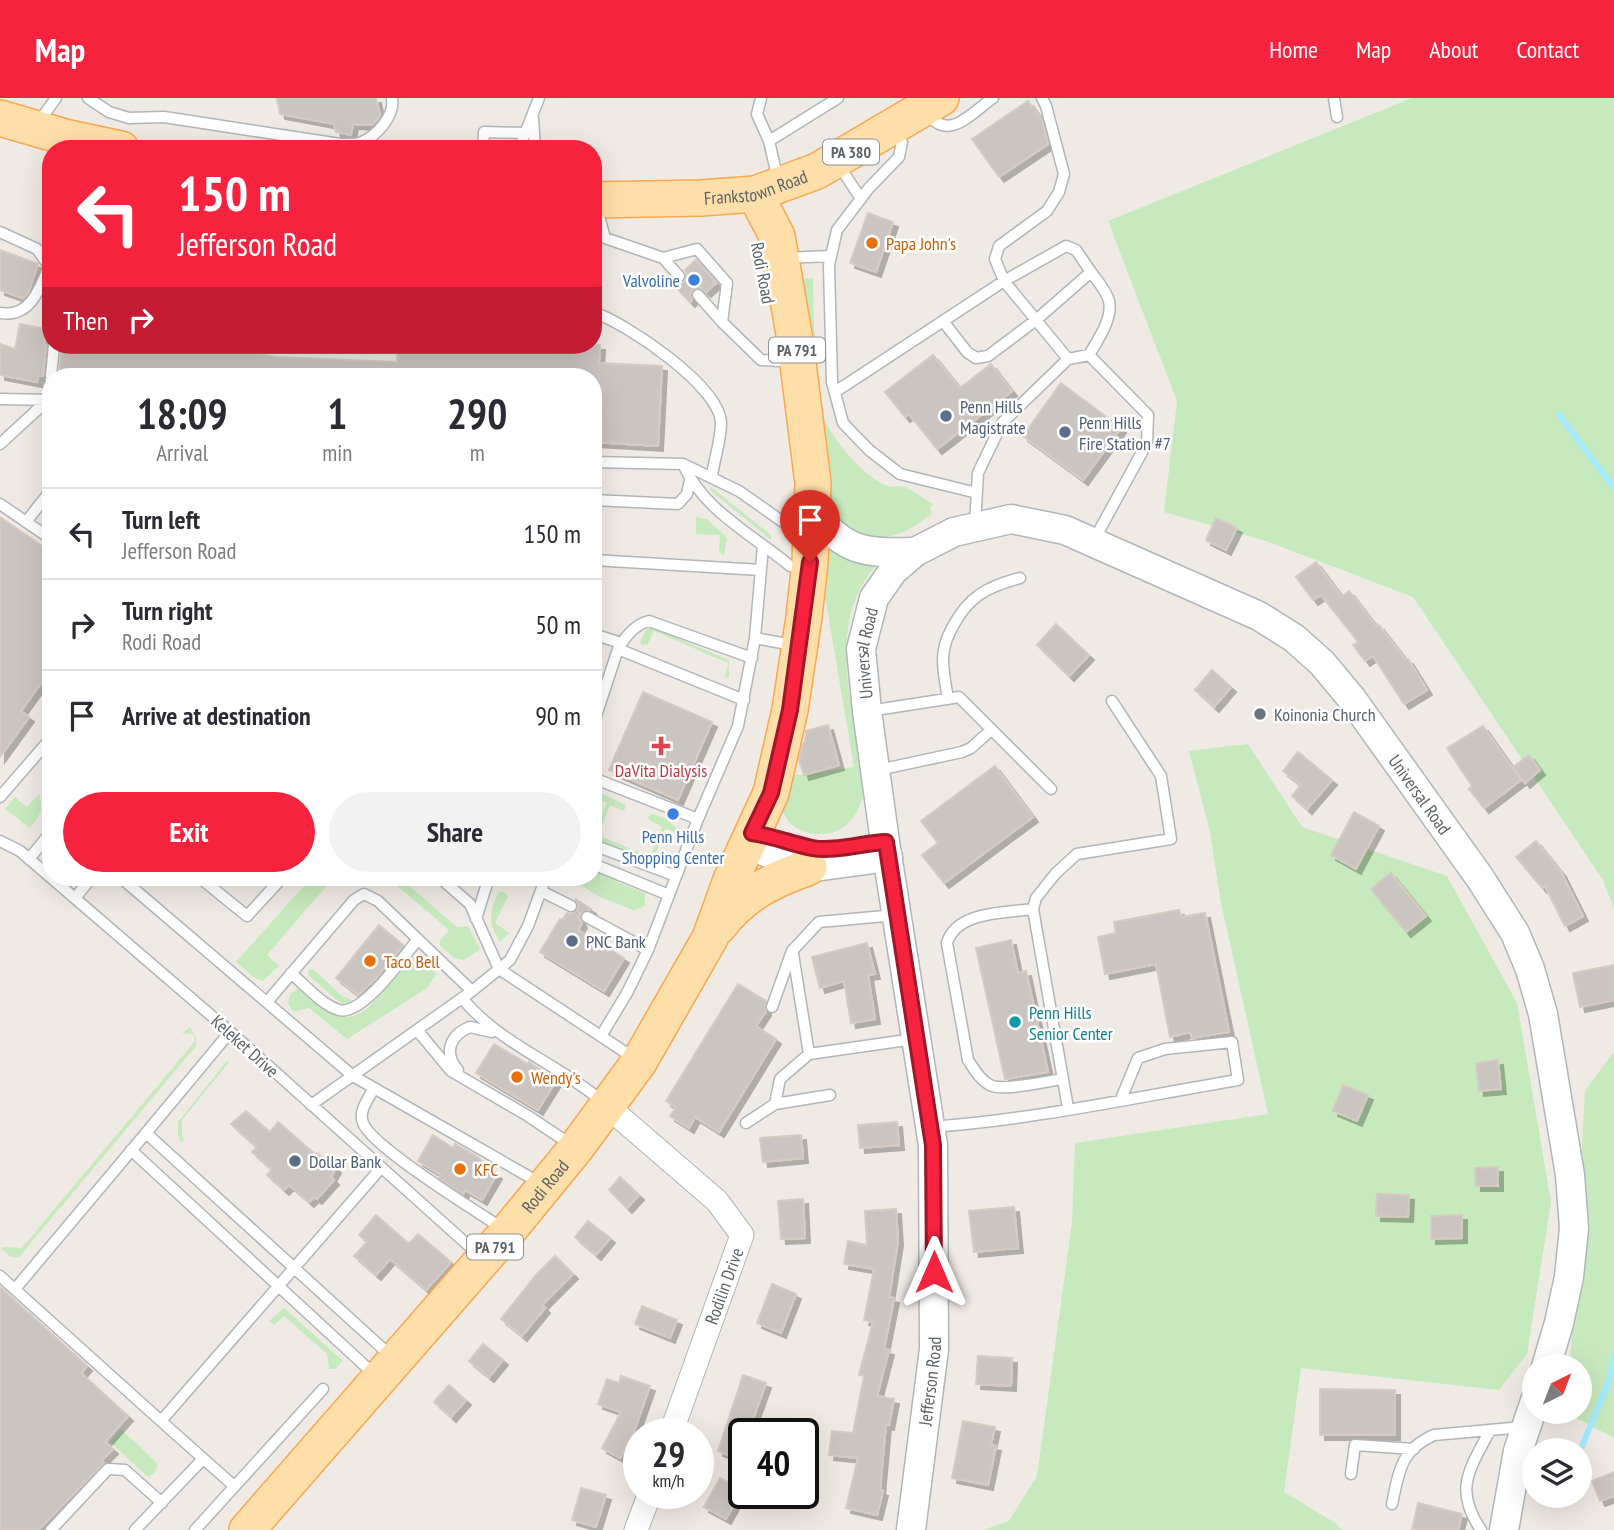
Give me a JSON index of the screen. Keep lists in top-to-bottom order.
{
  "streets": {
    "main road": [
      "PA 380",
      "Frankstown Road",
      "Rodi Road",
      "PA 791"
    ],
    "street": ["Universal Road", "Rodilin Drive", "Jefferson Road"],
    "lane": ["Keleket Drive"]
  },
  "crossings": [
    ["Frankstown Road", "Rodi Road"],
    ["Rodi Road", "Universal Road"],
    ["Rodi Road", "Keleket Drive"],
    ["Rodi Road", "Rodilin Drive"],
    ["Universal Road", "Jefferson Road"]
  ],
  "places": {
    "other": [
      "Papa John's",
      "Valvoline",
      "Penn Hills Magistrate",
      "Penn Hills Fire Station #7",
      "Koinonia Church",
      "Penn Hills Shopping Center",
      "PNC Bank",
      "Taco Bell",
      "Penn Hills Senior Center",
      "Wendy's",
      "Dollar Bank",
      "KFC"
    ],
    "health": ["DaVita Dialysis"]
  },
  "north": "top right",
  "page": {
    "header": "Map",
    "nav": [
      "Home",
      "Map",
      "About",
      "Contact"
    ],
    "turn": ["150 m", "Jefferson Road"],
    "then": "Then",
    "eta": [
      "18:09",
      "Arrival",
      "1",
      "min",
      "290",
      "m"
    ],
    "list": [
      {
        "name": "Turn left",
        "note": "Jefferson Road",
        "value": "150 m"
      },
      {
        "name": "Turn right",
        "note": "Rodi Road",
        "value": "50 m"
      },
      {
        "name": "Arrive at destination",
        "value": "90 m"
      }
    ],
    "buttons": ["Exit", "Share"],
    "speed": "29 km/h",
    "limit": "40"
  }
}
